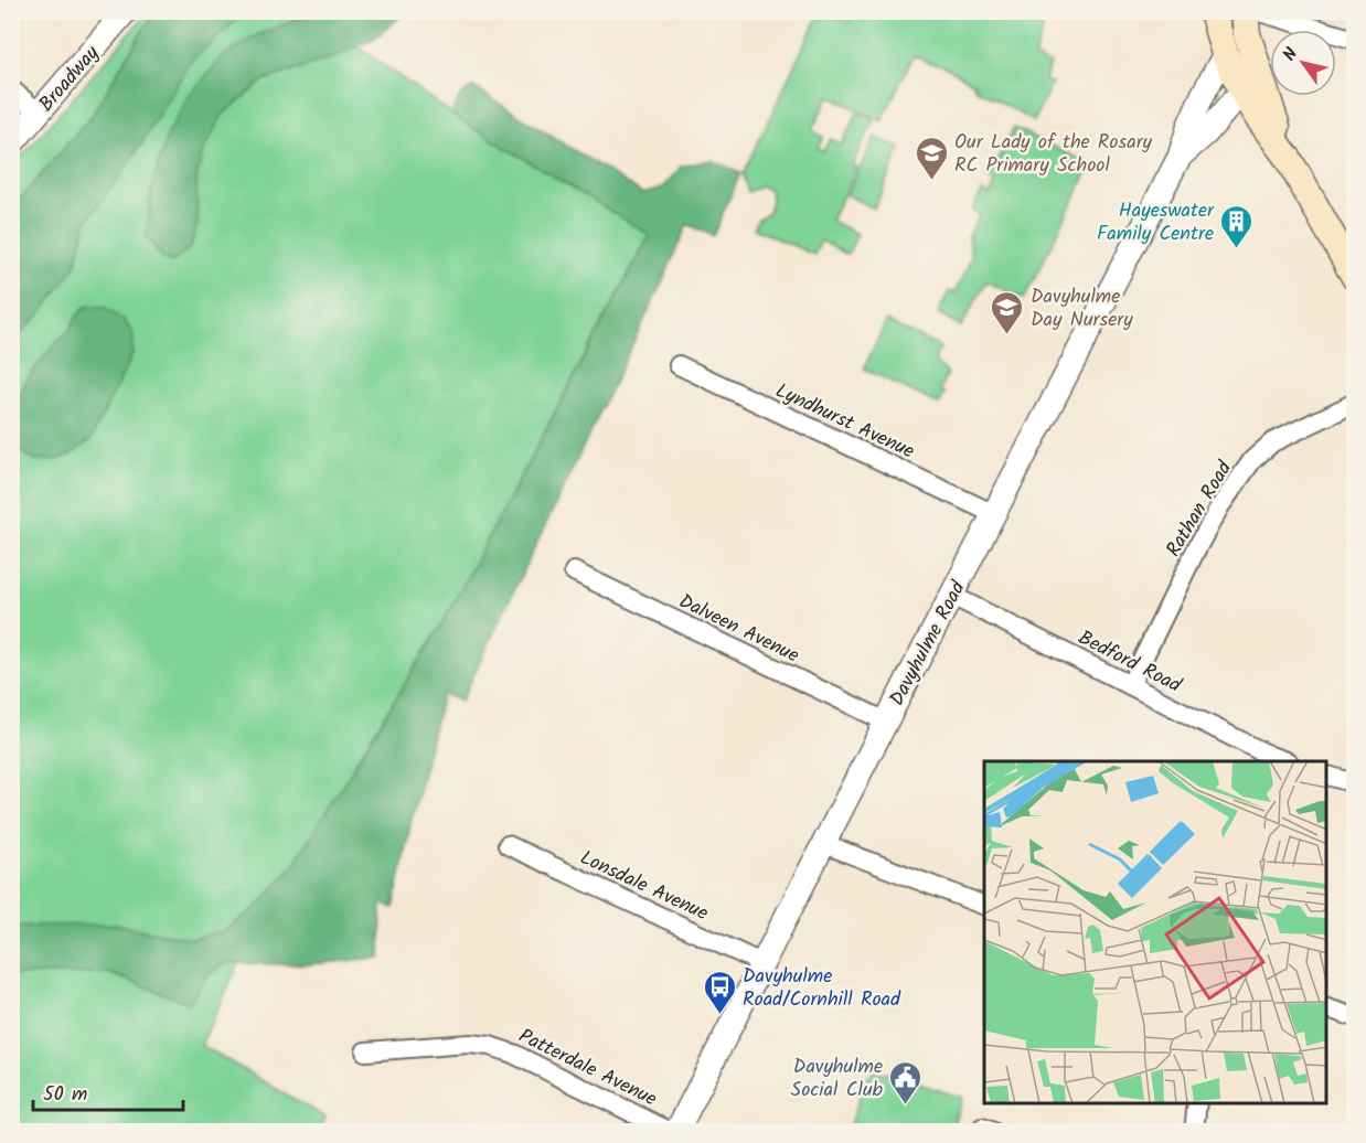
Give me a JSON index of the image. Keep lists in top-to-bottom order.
{
  "streets": {
    "street": [
      "Broadway",
      "Lyndhurst Avenue",
      "Rathan Road",
      "Dalveen Avenue",
      "Davyhulme Road",
      "Bedford Road",
      "Lonsdale Avenue",
      "Patterdale Avenue"
    ]
  },
  "crossings": [
    ["Lyndhurst Avenue", "Davyhulme Road"],
    ["Rathan Road", "Bedford Road"],
    ["Dalveen Avenue", "Davyhulme Road"],
    ["Davyhulme Road", "Bedford Road"],
    ["Davyhulme Road", "Lonsdale Avenue"]
  ],
  "places": {
    "school or university": ["Our Lady of the Rosary RC Primary School", "Davyhulme Day Nursery"],
    "building": ["Hayeswater Family Centre"],
    "bus stop": ["Davyhulme Road/Cornhill Road"],
    "public building": ["Davyhulme Social Club"]
  },
  "scale_bar": "50 m",
  "north": "top left"
}
